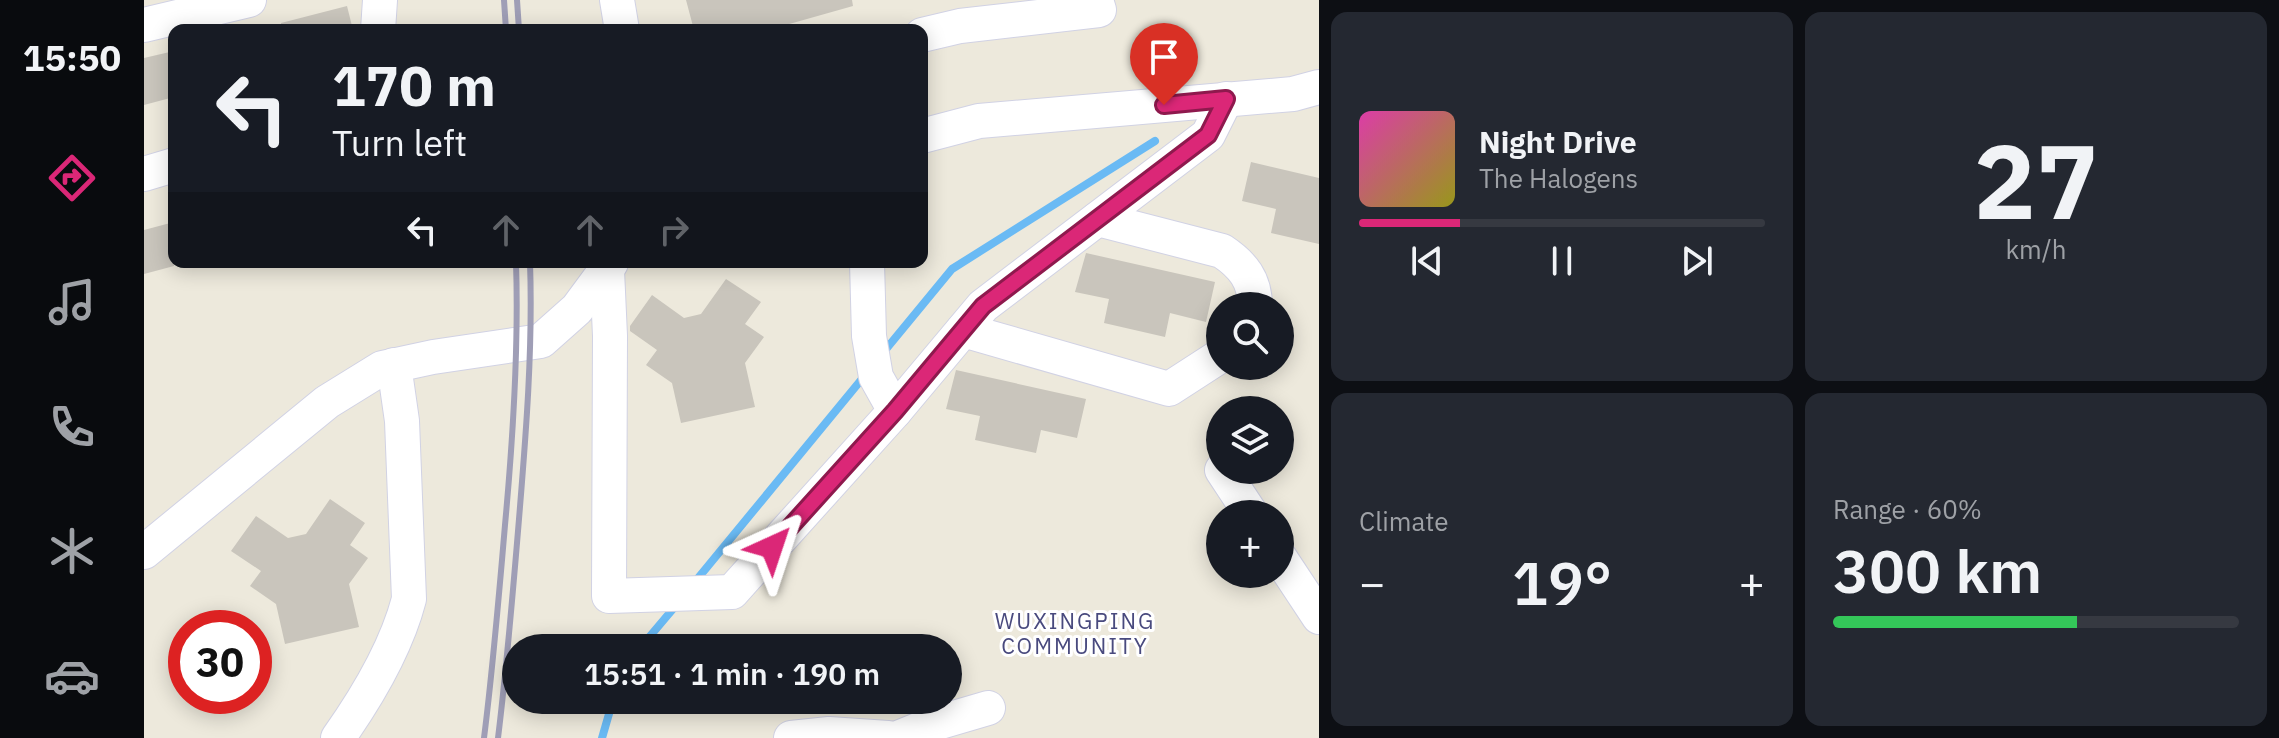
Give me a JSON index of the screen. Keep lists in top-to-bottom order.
{
  "districts": ["WUXINGPING COMMUNITY"],
  "page": {
    "tabs": "15:50",
    "tile": [
      ["27", "km/h"],
      "Climate",
      ["Range · 60%", "300 km"]
    ],
    "turn": ["170 m", "Turn left"],
    "song": ["Night Drive", "The Halogens"],
    "map_buttons": "+",
    "heat": ["−", "19°", "+"],
    "limit": "30",
    "trip": "15:51 · 1 min · 190 m"
  }
}
